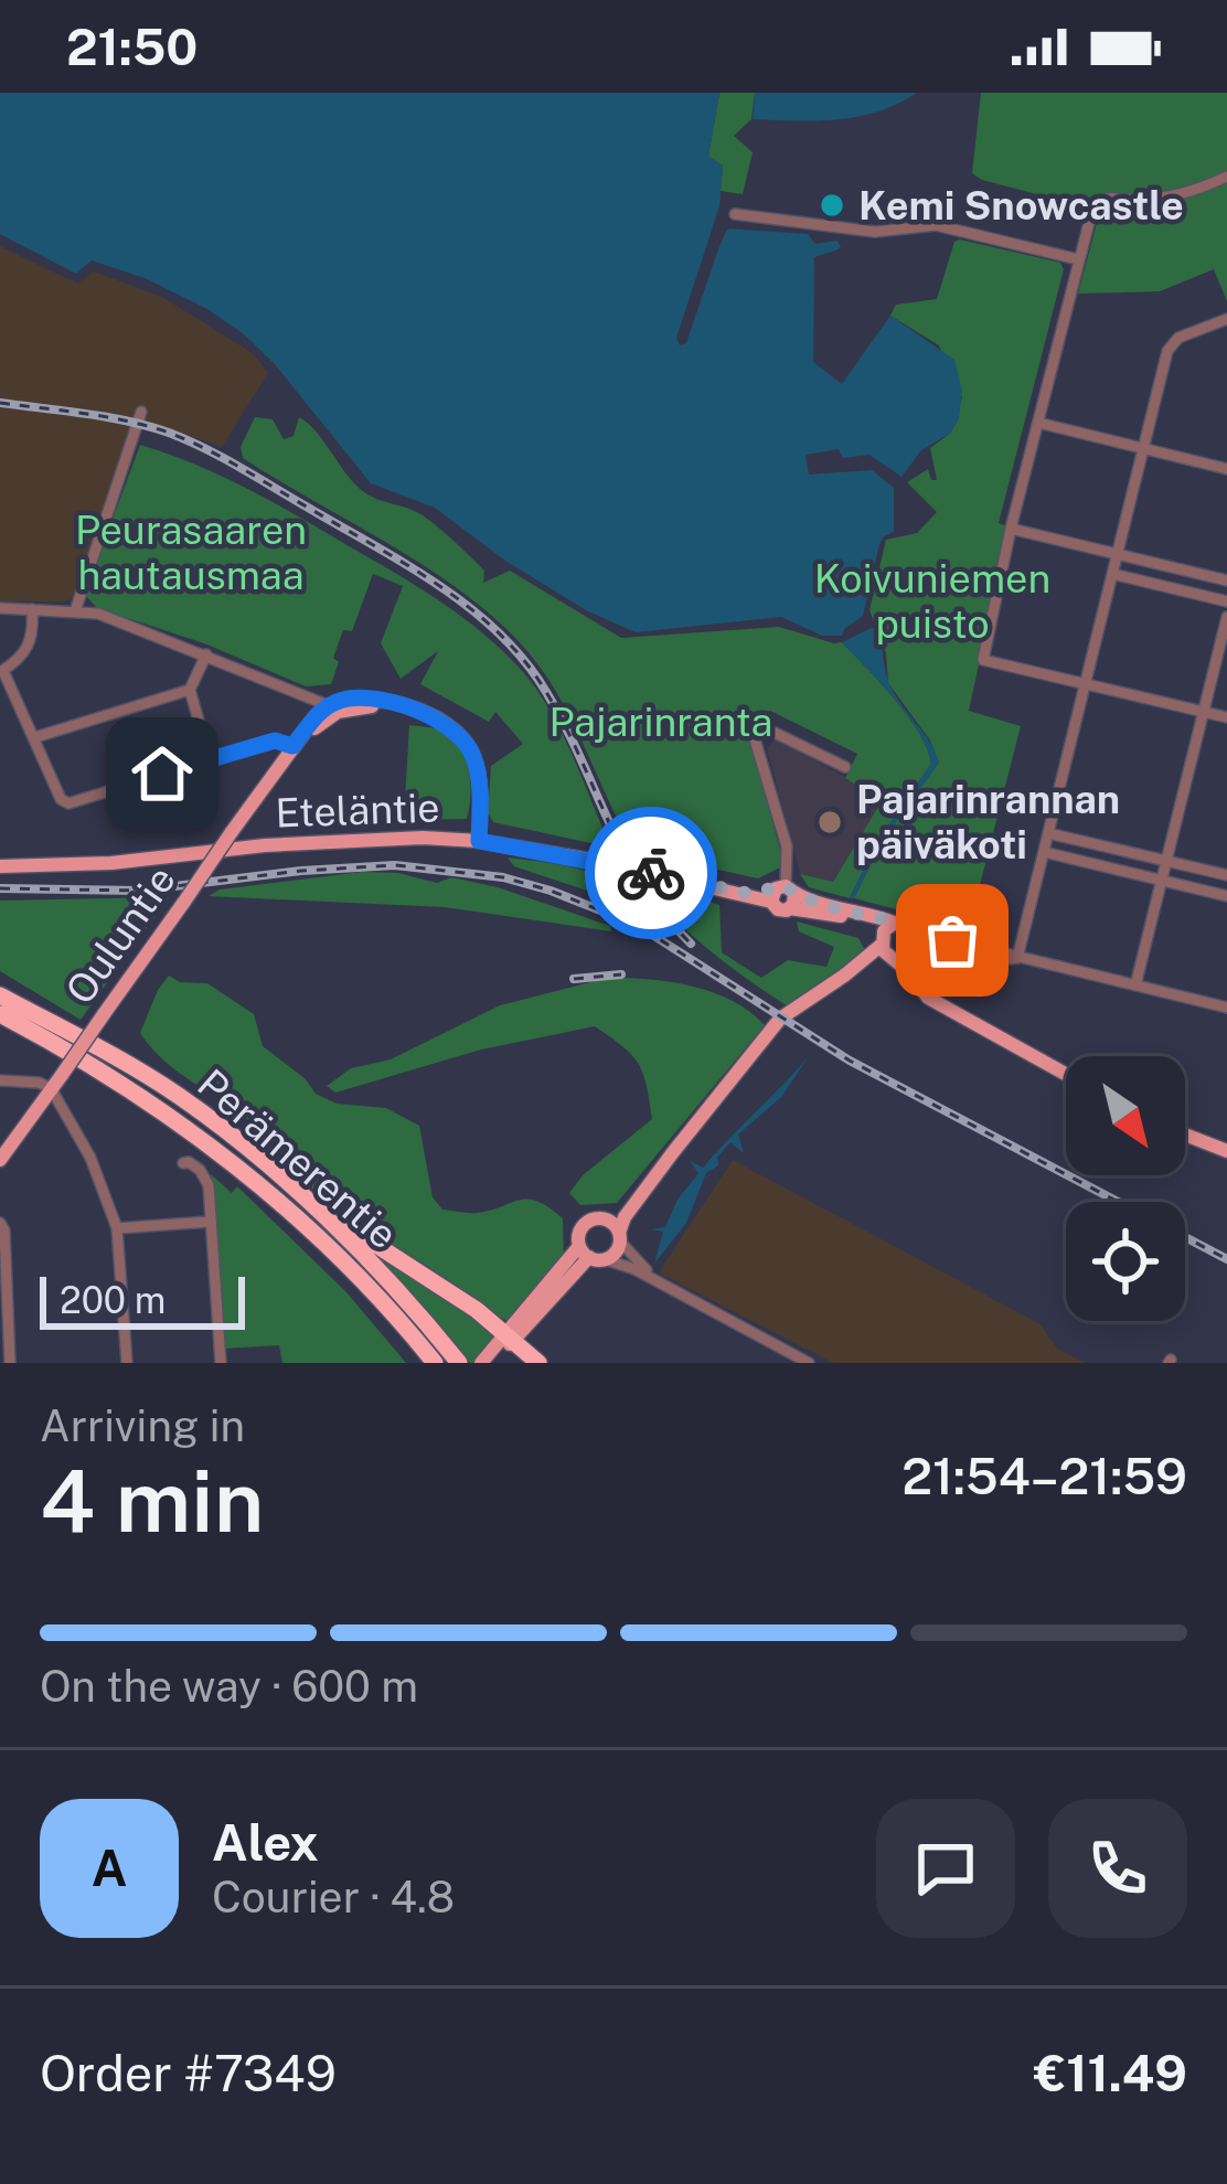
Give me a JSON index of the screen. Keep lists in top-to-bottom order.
{
  "streets": {
    "highway": ["Perämerentie"],
    "main road": ["Eteläntie", "Ouluntie"]
  },
  "parks": ["Peurasaaren hautausmaa", "Koivuniemen puisto", "Pajarinranta"],
  "places": ["Kemi Snowcastle", "Pajarinrannan päiväkoti"],
  "scale_bar": "200 m",
  "north": "bottom right",
  "page": {
    "status": "21:50",
    "scale": "200 m",
    "heading": ["4 min", "Arriving in", "21:54–21:59"],
    "panel": [
      "Alex",
      "Courier · 4.8",
      "Order #7349",
      "€11.49"
    ],
    "bar": "On the way · 600 m",
    "round": "A"
  }
}
